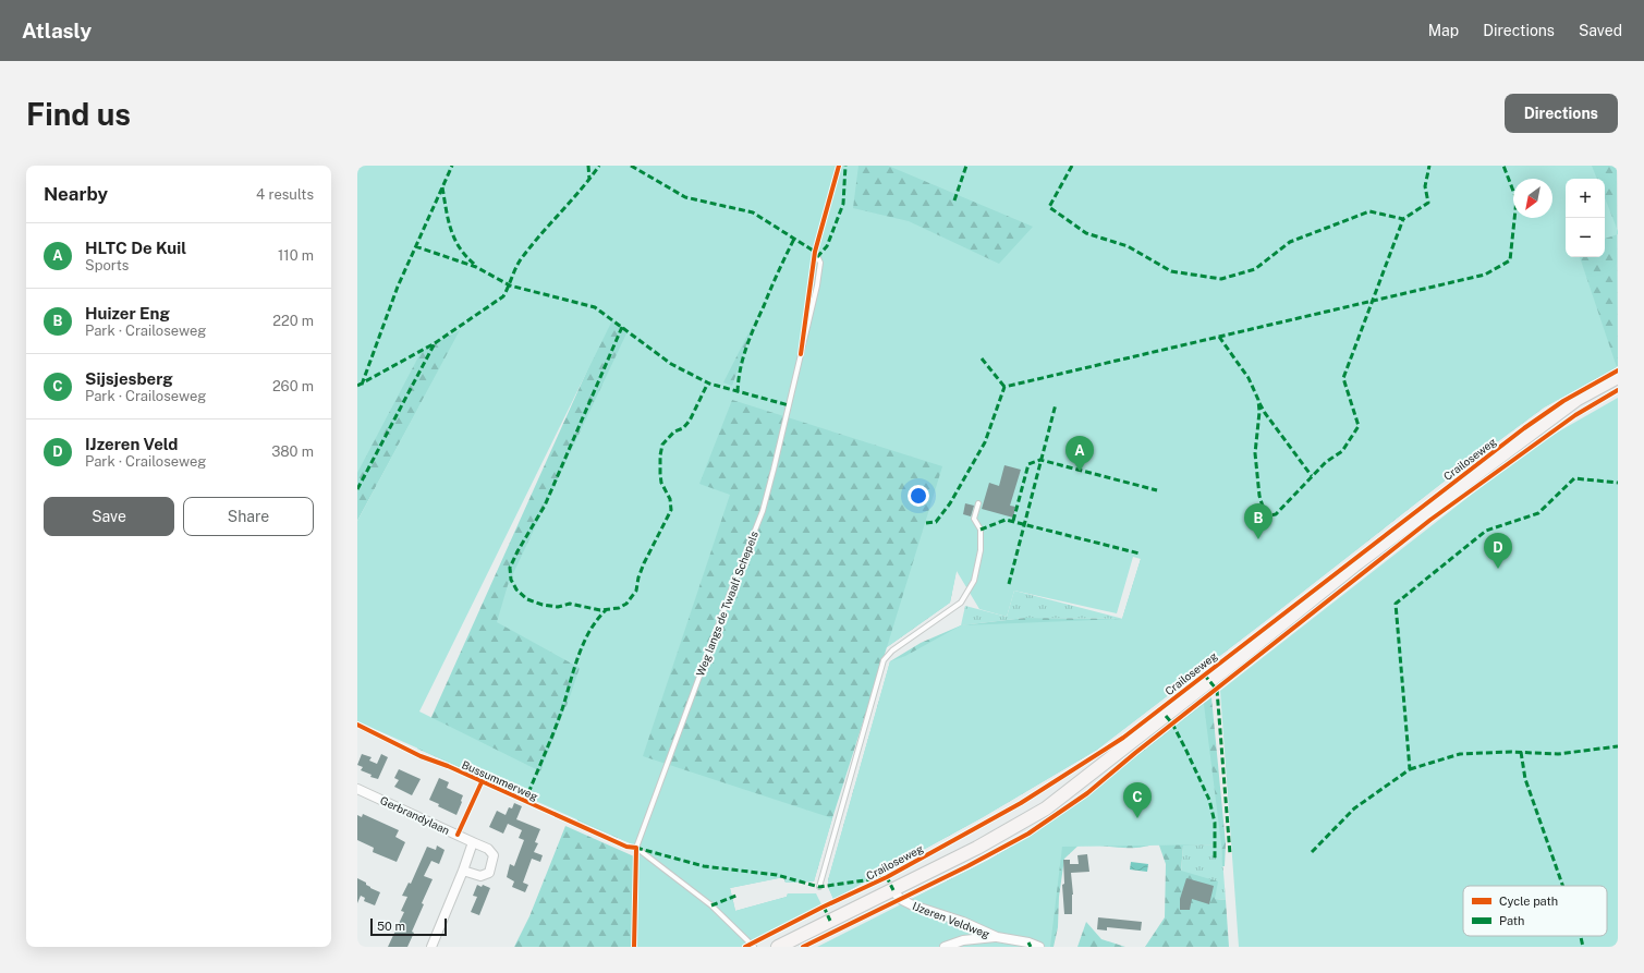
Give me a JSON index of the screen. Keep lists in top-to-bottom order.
{
  "streets": {
    "main road": ["Crailoseweg"],
    "street": ["Gerbrandylaan", "IJzeren Veldweg"],
    "lane": ["Weg langs de Twaalf Schepels"],
    "cycle path": ["Bussummerweg"]
  },
  "crossings": [
    ["Crailoseweg", "IJzeren Veldweg"]
  ],
  "legend": ["Cycle path", "Path"],
  "scale_bar": "50 m",
  "north": "bottom left",
  "page": {
    "header": "Atlasly",
    "nav": ["Map", "Directions", "Saved"],
    "buttons": [
      "Directions",
      ["Save", "Share"]
    ],
    "title": "Find us",
    "heading": ["Nearby", "4 results"],
    "map_buttons": ["+", "−"],
    "list": [
      {
        "mark": "A",
        "name": "HLTC De Kuil",
        "note": "Sports",
        "value": "110 m"
      },
      {
        "mark": "B",
        "name": "Huizer Eng",
        "note": "Park · Crailoseweg",
        "value": "220 m"
      },
      {
        "mark": "C",
        "name": "Sijsjesberg",
        "note": "Park · Crailoseweg",
        "value": "260 m"
      },
      {
        "mark": "D",
        "name": "IJzeren Veld",
        "note": "Park · Crailoseweg",
        "value": "380 m"
      }
    ],
    "pins": [
      "A",
      "B",
      "D",
      "C"
    ],
    "scale": "50 m"
  }
}
